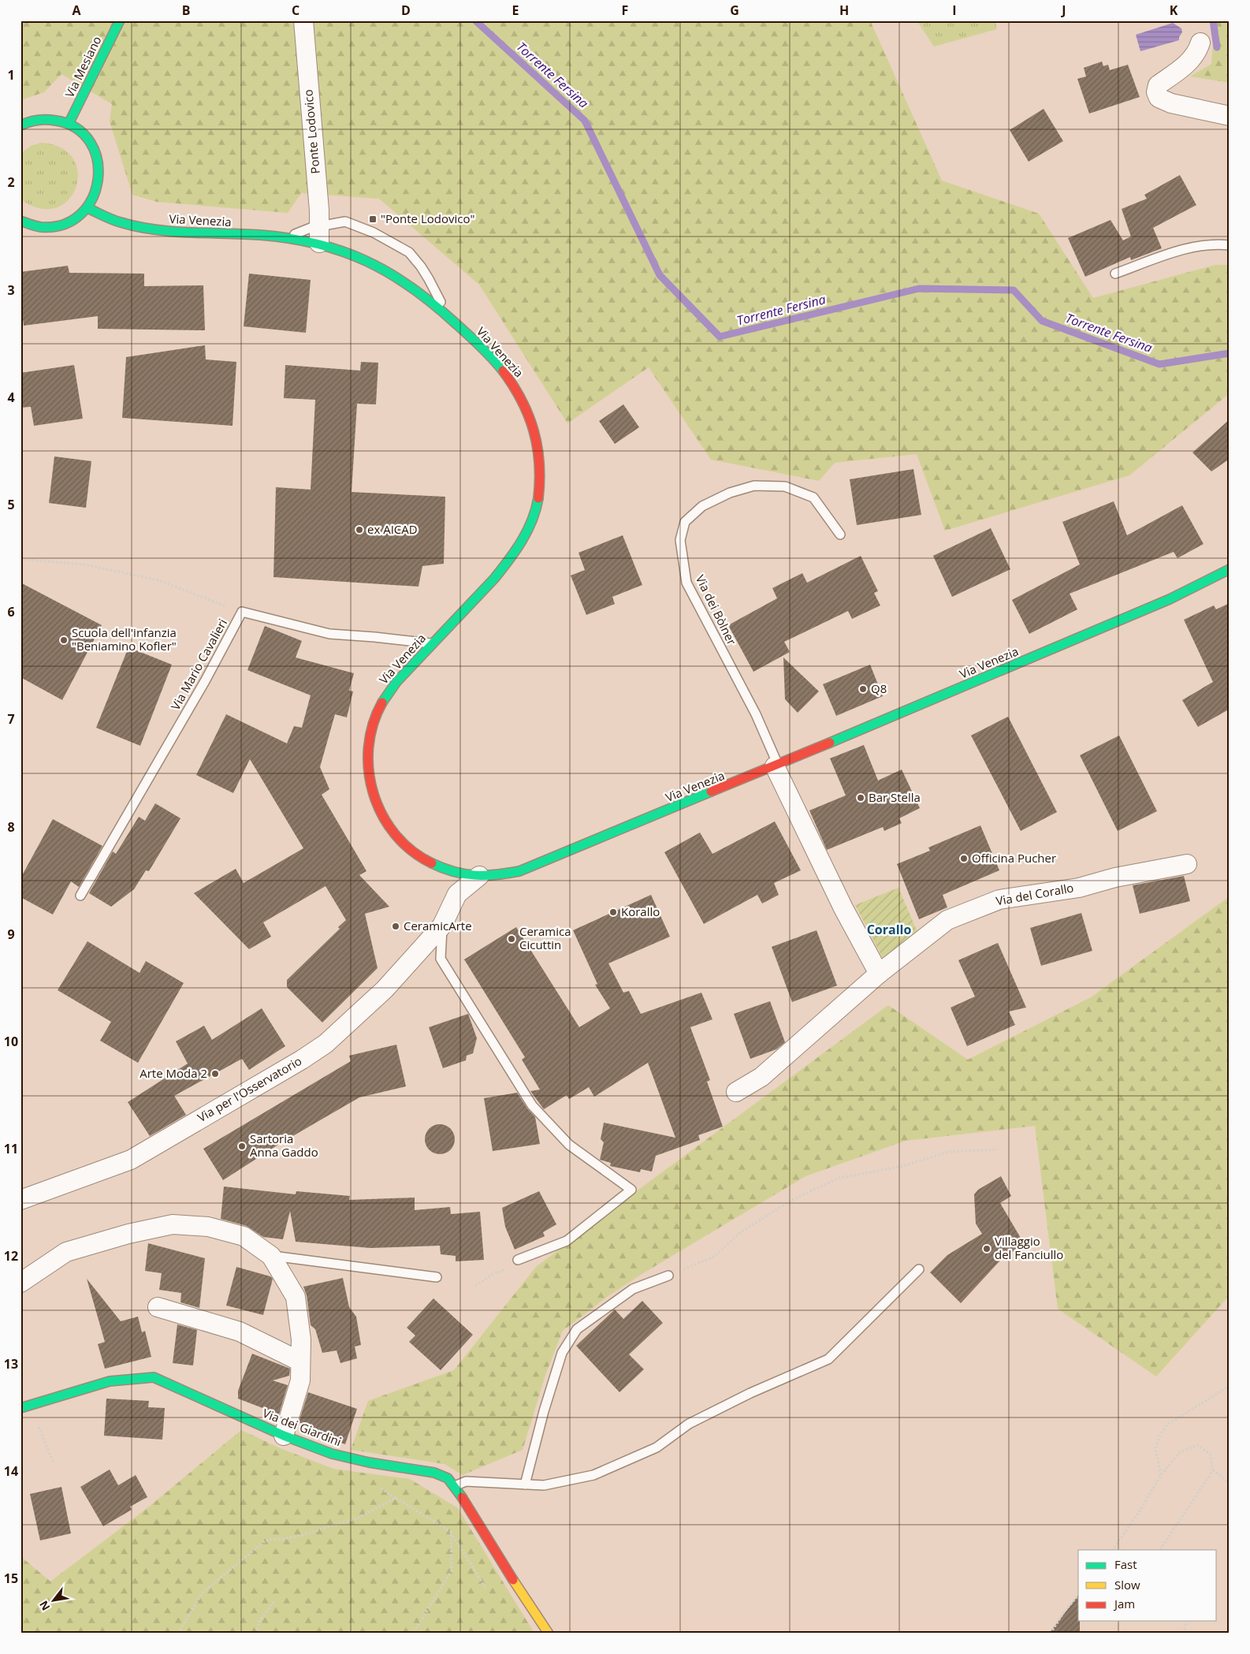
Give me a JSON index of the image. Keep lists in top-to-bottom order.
{
  "streets": {
    "main road": ["Via Mesiano", "Via Venezia", "Via dei Giardini"],
    "street": ["Ponte Lodovico", "Via del Corallo", "Via per l'Osservatorio"],
    "lane": ["Via dei Bòlner", "Via Mario Cavalieri"]
  },
  "crossings": [
    ["Ponte Lodovico", "Via Venezia"],
    ["Via Venezia", "Via dei Bòlner"],
    ["Via Venezia", "Via Mario Cavalieri"],
    ["Via Venezia", "Via per l'Osservatorio"]
  ],
  "districts": ["Corallo"],
  "water": ["Torrente Fersina"],
  "places": {
    "transit": ["\"Ponte Lodovico\""],
    "other": [
      "ex AICAD",
      "Scuola dell'infanzia \"Beniamino Kofler\"",
      "Q8",
      "Bar Stella",
      "Officina Pucher",
      "Korallo",
      "CeramicArte",
      "Ceramica Cicuttin",
      "Arte Moda 2",
      "Sartoria Anna Gaddo",
      "Villaggio del Fanciullo"
    ]
  },
  "legend": ["Fast", "Slow", "Jam"],
  "north": "bottom left",
  "grid": {
    "columns": [
      "A",
      "B",
      "C",
      "D",
      "E",
      "F",
      "G",
      "H",
      "I",
      "J",
      "K"
    ],
    "rows": [
      "1",
      "2",
      "3",
      "4",
      "5",
      "6",
      "7",
      "8",
      "9",
      "10",
      "11",
      "12",
      "13",
      "14",
      "15"
    ]
  }
}
